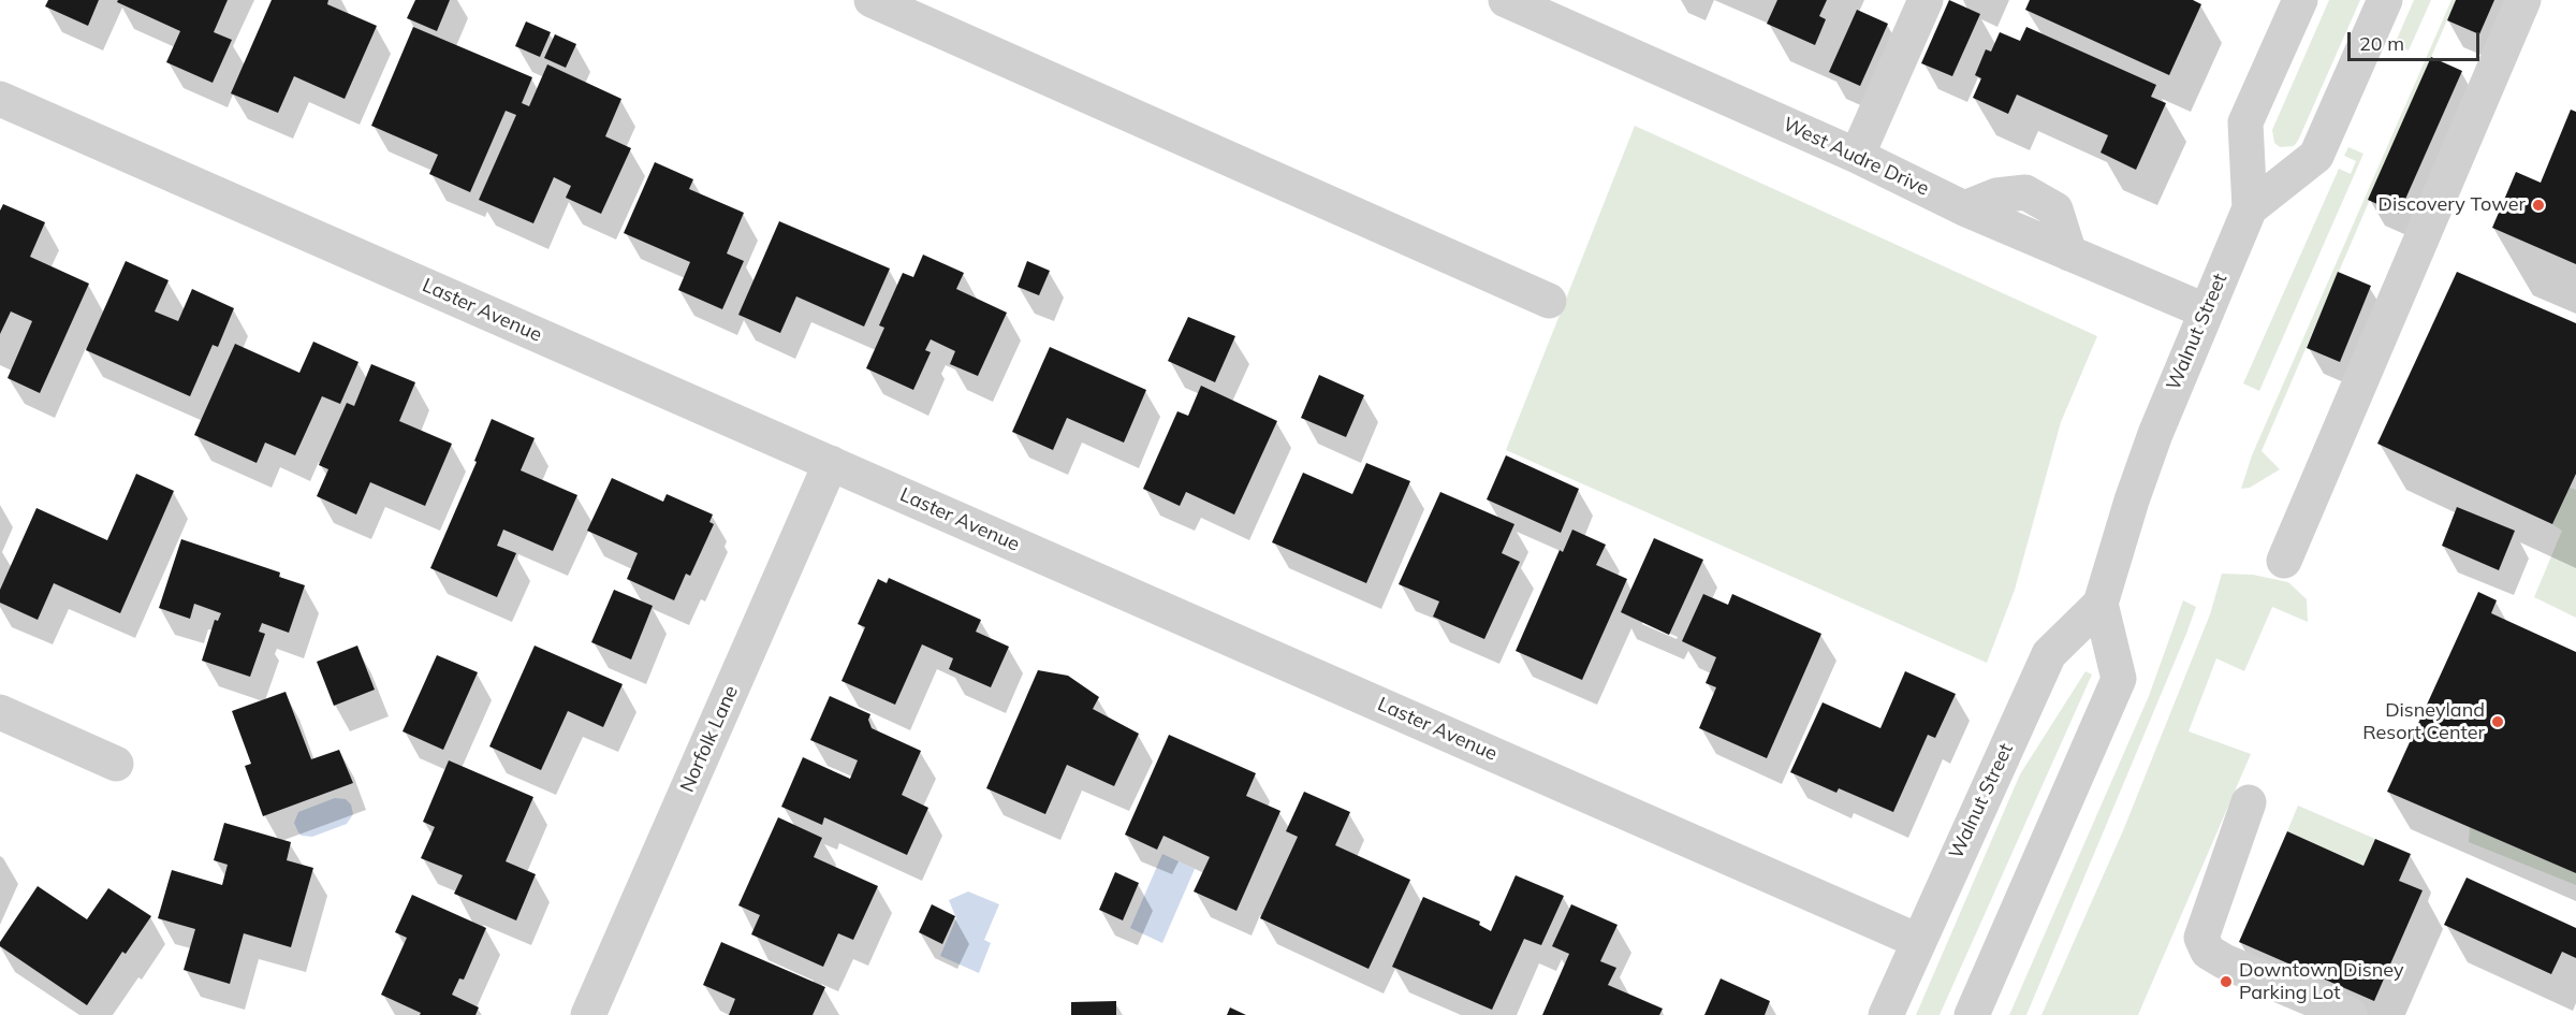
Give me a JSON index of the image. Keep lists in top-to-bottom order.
{
  "streets": {
    "street": [
      "West Audre Drive",
      "Laster Avenue",
      "Walnut Street",
      "Norfolk Lane"
    ]
  },
  "crossings": [
    ["West Audre Drive", "Walnut Street"],
    ["Laster Avenue", "Walnut Street"],
    ["Laster Avenue", "Norfolk Lane"]
  ],
  "places": ["Discovery Tower", "Disneyland Resort Center", "Downtown Disney Parking Lot"],
  "scale_bar": "20 m"
}
